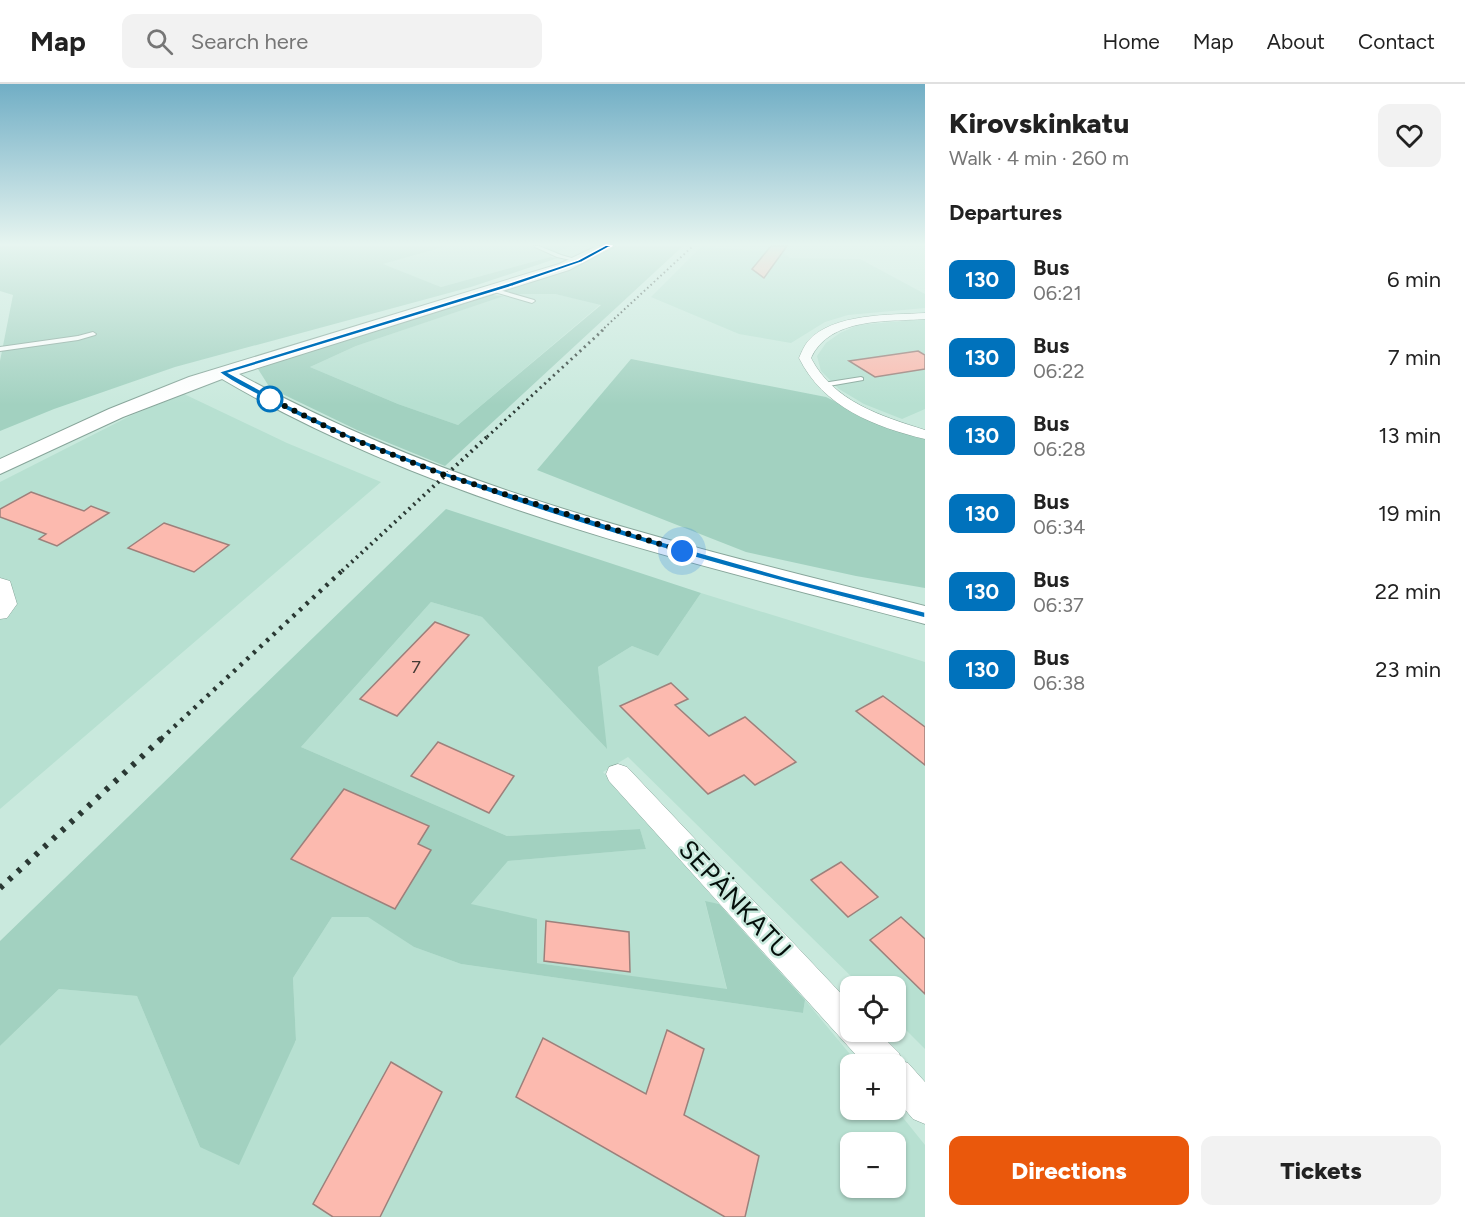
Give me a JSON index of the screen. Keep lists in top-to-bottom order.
{
  "streets": {
    "street": ["SEPÄNKATU"]
  },
  "lines": ["bus line 130"],
  "house_numbers": ["7"],
  "page": {
    "header": "Map",
    "search": "Search here",
    "nav": [
      "Home",
      "Map",
      "About",
      "Contact"
    ],
    "heading": [
      ["Kirovskinkatu", "Walk · 4 min · 260 m"],
      "Departures"
    ],
    "list": [
      {
        "mark": "130",
        "name": "Bus",
        "note": "06:21",
        "value": "6 min"
      },
      {
        "mark": "130",
        "name": "Bus",
        "note": "06:22",
        "value": "7 min"
      },
      {
        "mark": "130",
        "name": "Bus",
        "note": "06:28",
        "value": "13 min"
      },
      {
        "mark": "130",
        "name": "Bus",
        "note": "06:34",
        "value": "19 min"
      },
      {
        "mark": "130",
        "name": "Bus",
        "note": "06:37",
        "value": "22 min"
      },
      {
        "mark": "130",
        "name": "Bus",
        "note": "06:38",
        "value": "23 min"
      }
    ],
    "map_buttons": ["+", "−"],
    "buttons": ["Directions", "Tickets"]
  }
}
